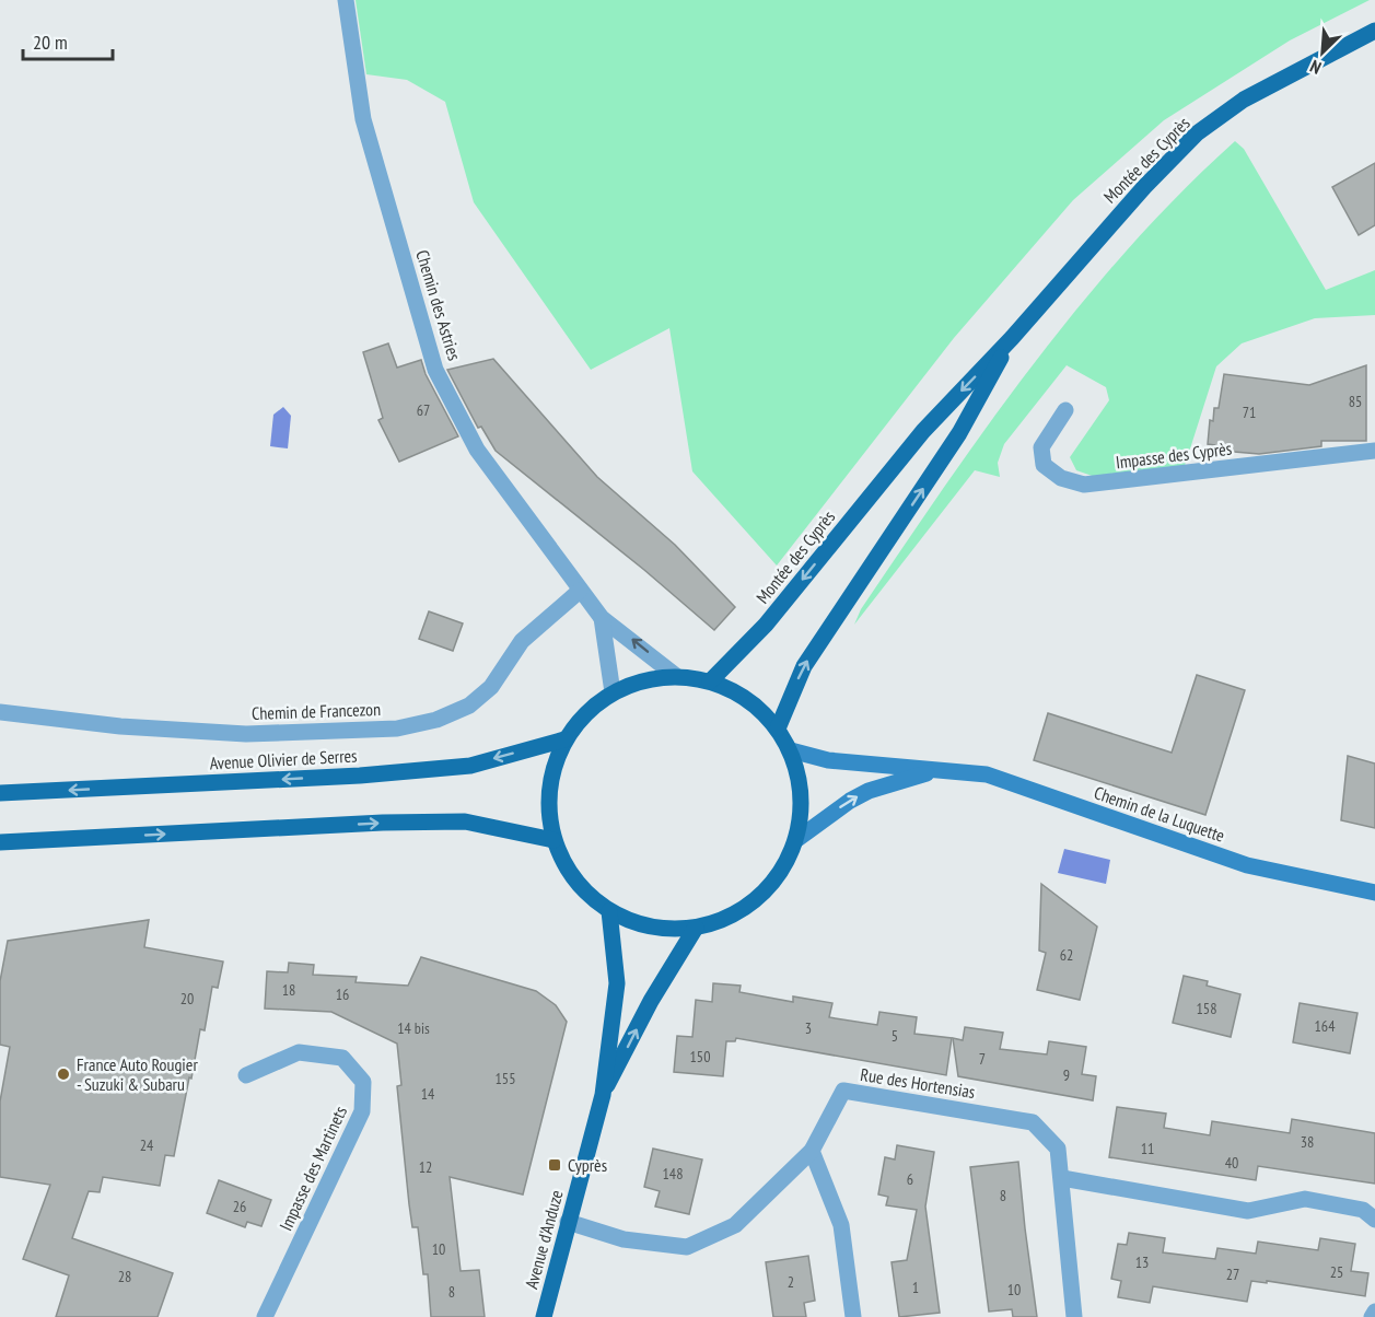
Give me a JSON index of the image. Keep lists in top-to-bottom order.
{
  "streets": {
    "main road": ["Montée des Cyprès", "Avenue Olivier de Serres", "Avenue d'Anduze"],
    "street": [
      "Chemin des Astries",
      "Impasse des Cyprès",
      "Chemin de Francezon",
      "Chemin de la Luquette",
      "Rue des Hortensias",
      "Impasse des Martinets"
    ]
  },
  "crossings": [
    ["Chemin des Astries", "Chemin de Francezon"],
    ["Rue des Hortensias", "Avenue d'Anduze"]
  ],
  "places": {
    "other": ["France Auto Rougier - Suzuki & Subaru"],
    "transit": ["Cyprès"]
  },
  "house_numbers": [
    "85",
    "67",
    "71",
    "62",
    "18",
    "16",
    "20",
    "158",
    "164",
    "14 bis",
    "3",
    "5",
    "150",
    "7",
    "9",
    "155",
    "14",
    "38",
    "24",
    "11",
    "40",
    "12",
    "148",
    "6",
    "8",
    "26",
    "10",
    "13",
    "25",
    "27",
    "28",
    "2",
    "1",
    "10",
    "8"
  ],
  "scale_bar": "20 m",
  "north": "bottom left"
}
